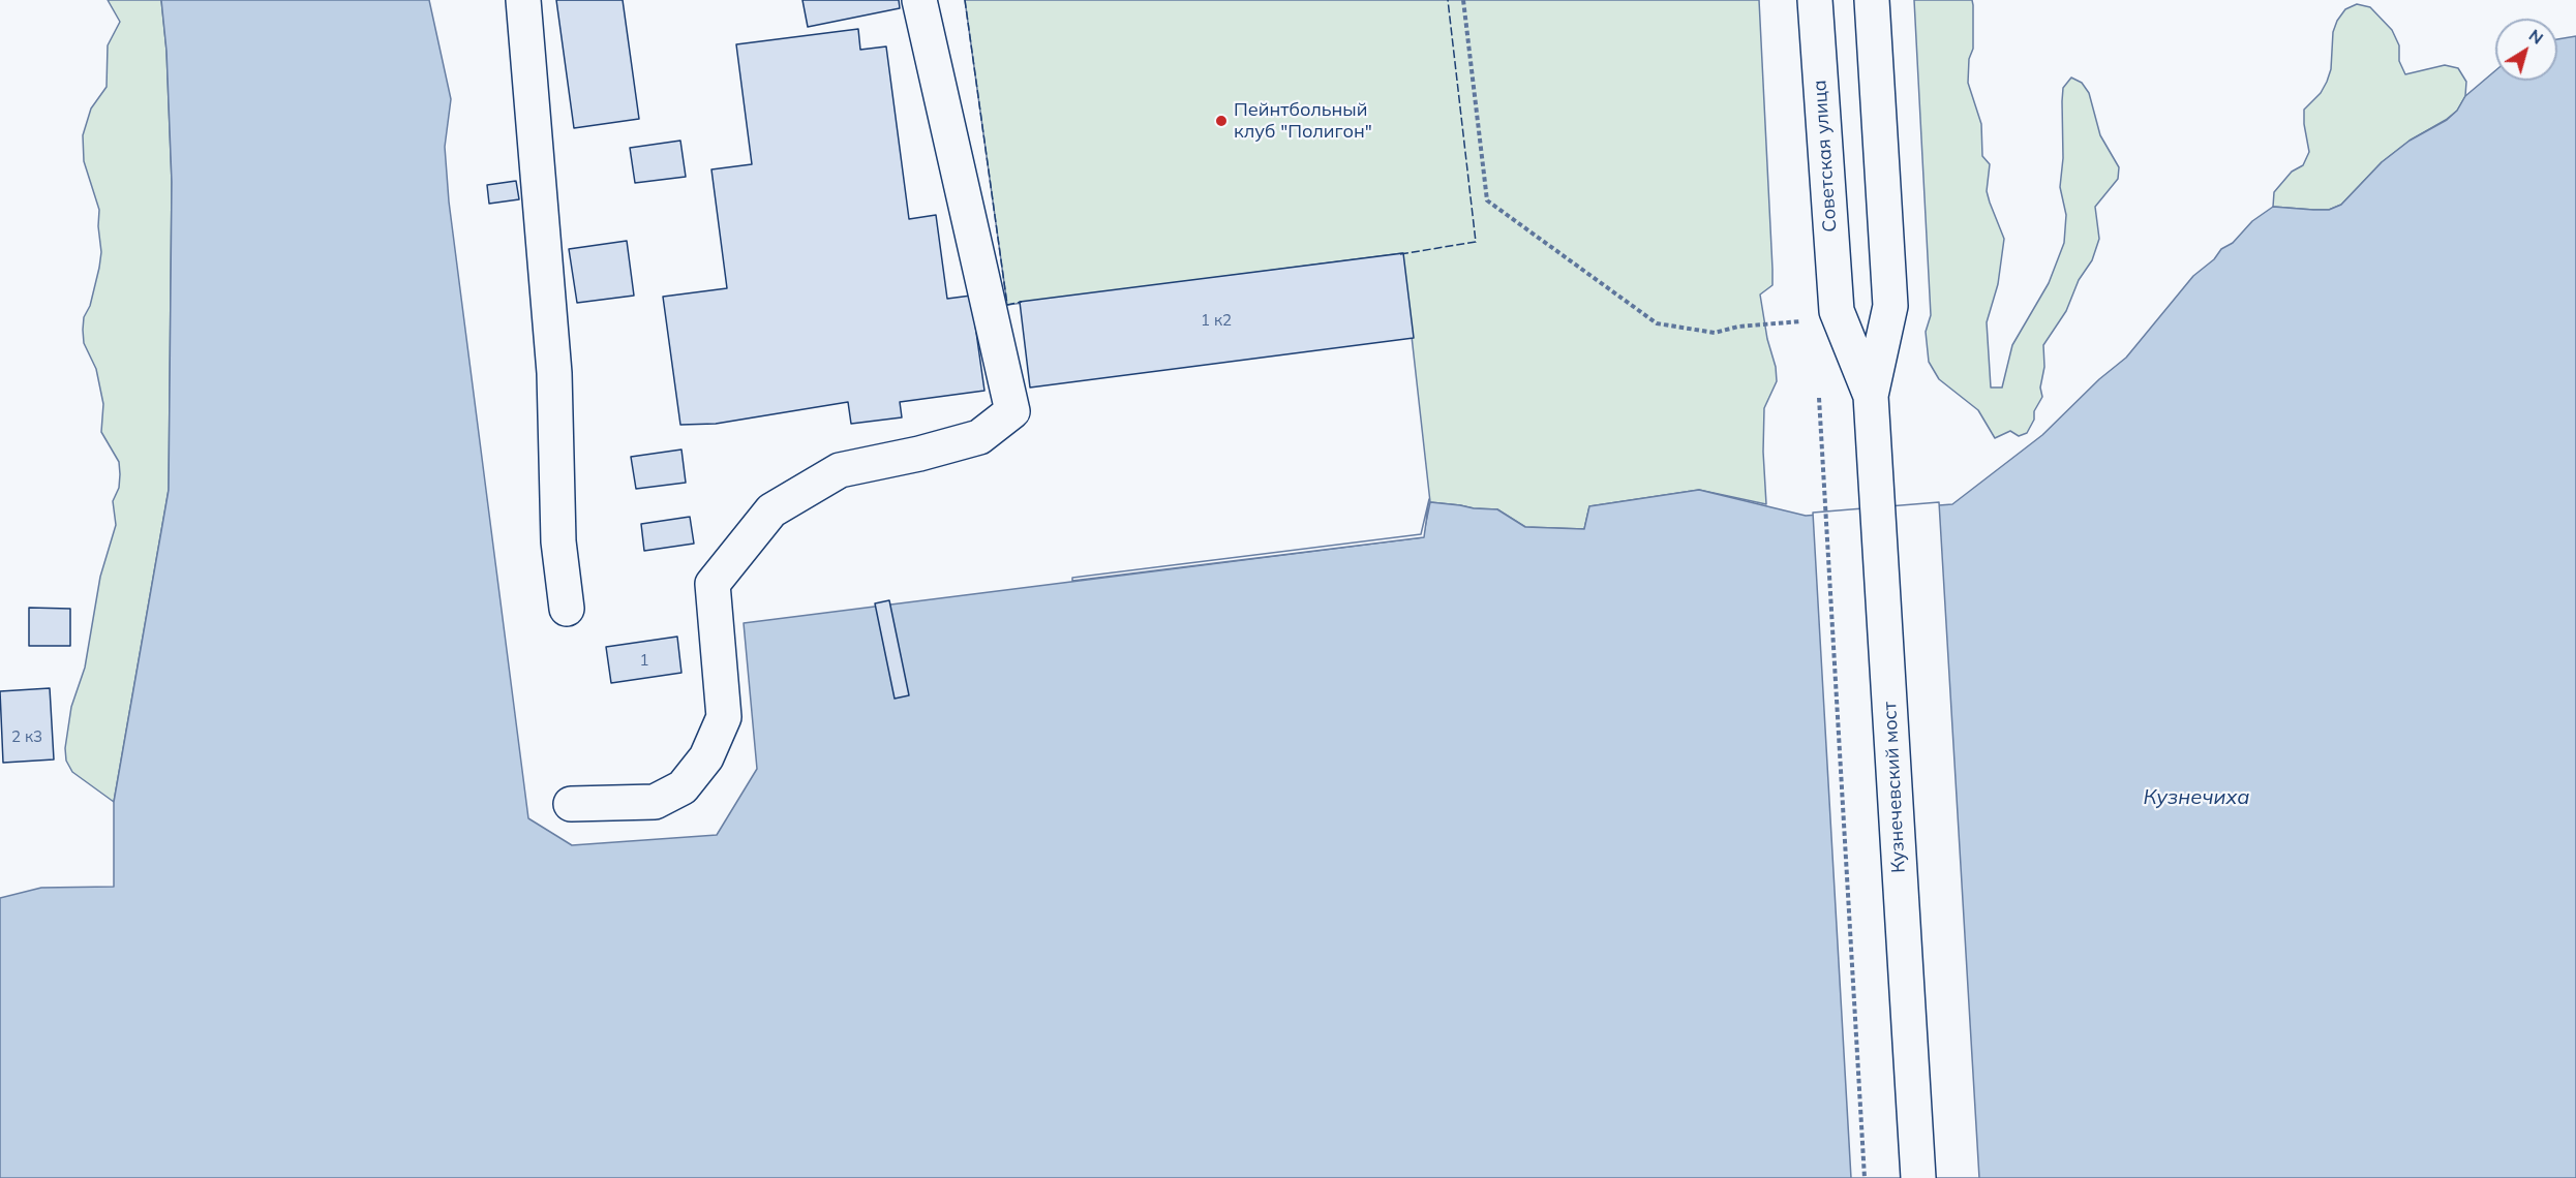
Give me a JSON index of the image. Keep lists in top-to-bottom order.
{
  "streets": {
    "main road": ["Советская улица", "Кузнечевский мост"]
  },
  "crossings": [
    ["Советская улица", "Кузнечевский мост"]
  ],
  "water": ["Кузнечиха"],
  "places": ["Пейнтбольный клуб \"Полигон\""],
  "house_numbers": ["1 к2", "1", "2 к3"],
  "north": "top right"
}
